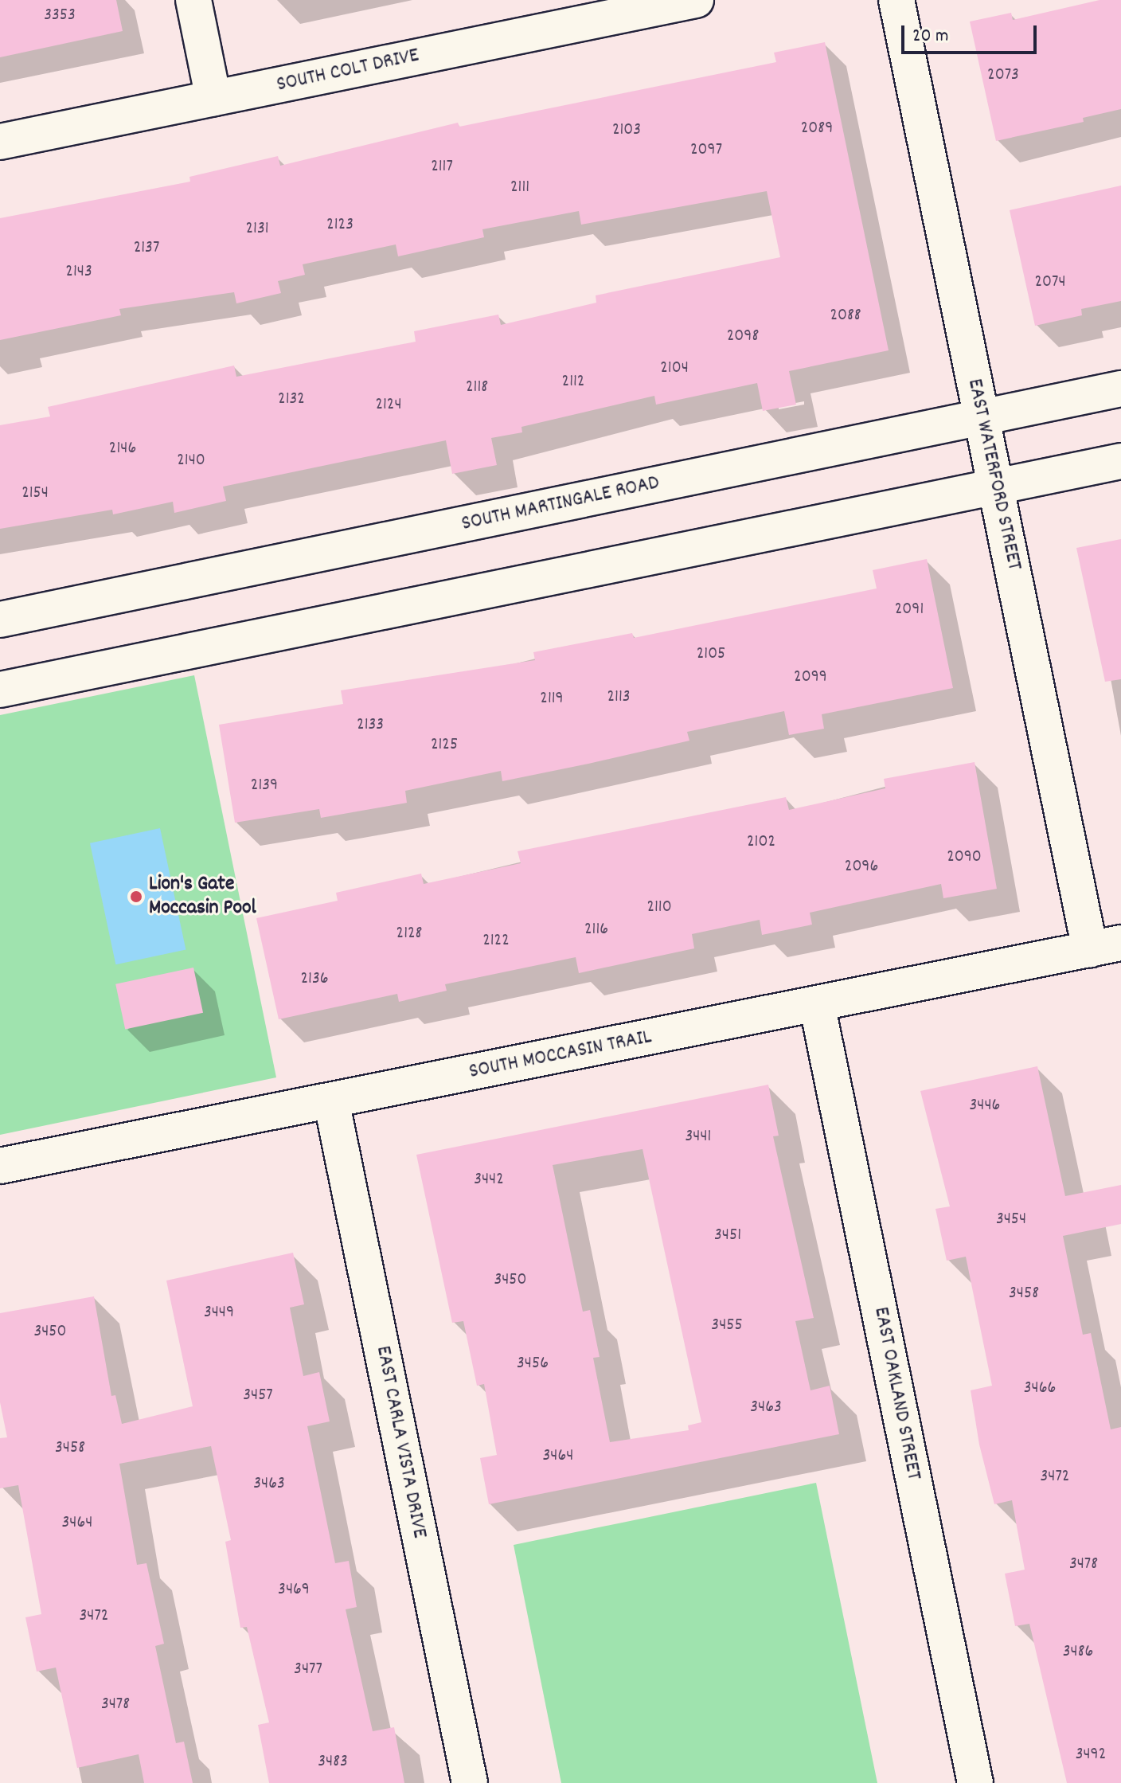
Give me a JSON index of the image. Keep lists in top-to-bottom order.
{
  "streets": {
    "street": [
      "SOUTH COLT DRIVE",
      "EAST WATERFORD STREET",
      "SOUTH MARTINGALE ROAD",
      "SOUTH MOCCASIN TRAIL",
      "EAST OAKLAND STREET",
      "EAST CARLA VISTA DRIVE"
    ]
  },
  "crossings": [
    ["EAST WATERFORD STREET", "SOUTH MARTINGALE ROAD"],
    ["EAST WATERFORD STREET", "SOUTH MOCCASIN TRAIL"],
    ["SOUTH MOCCASIN TRAIL", "EAST OAKLAND STREET"],
    ["SOUTH MOCCASIN TRAIL", "EAST CARLA VISTA DRIVE"]
  ],
  "places": ["Lion's Gate Moccasin Pool"],
  "house_numbers": [
    "3353",
    "2073",
    "2089",
    "2103",
    "2097",
    "2117",
    "2111",
    "2123",
    "2131",
    "2137",
    "2143",
    "2074",
    "2088",
    "2098",
    "2104",
    "2112",
    "2118",
    "2132",
    "2124",
    "2146",
    "2140",
    "2154",
    "2091",
    "2105",
    "2099",
    "2113",
    "2119",
    "2133",
    "2125",
    "2139",
    "2102",
    "2090",
    "2096",
    "2110",
    "2116",
    "2128",
    "2122",
    "2136",
    "3446",
    "3441",
    "3442",
    "3454",
    "3451",
    "3450",
    "3458",
    "3449",
    "3455",
    "3450",
    "3456",
    "3466",
    "3457",
    "3463",
    "3458",
    "3464",
    "3472",
    "3463",
    "3464",
    "3478",
    "3469",
    "3472",
    "3486",
    "3477",
    "3478",
    "3492",
    "3483"
  ],
  "scale_bar": "20 m"
}
